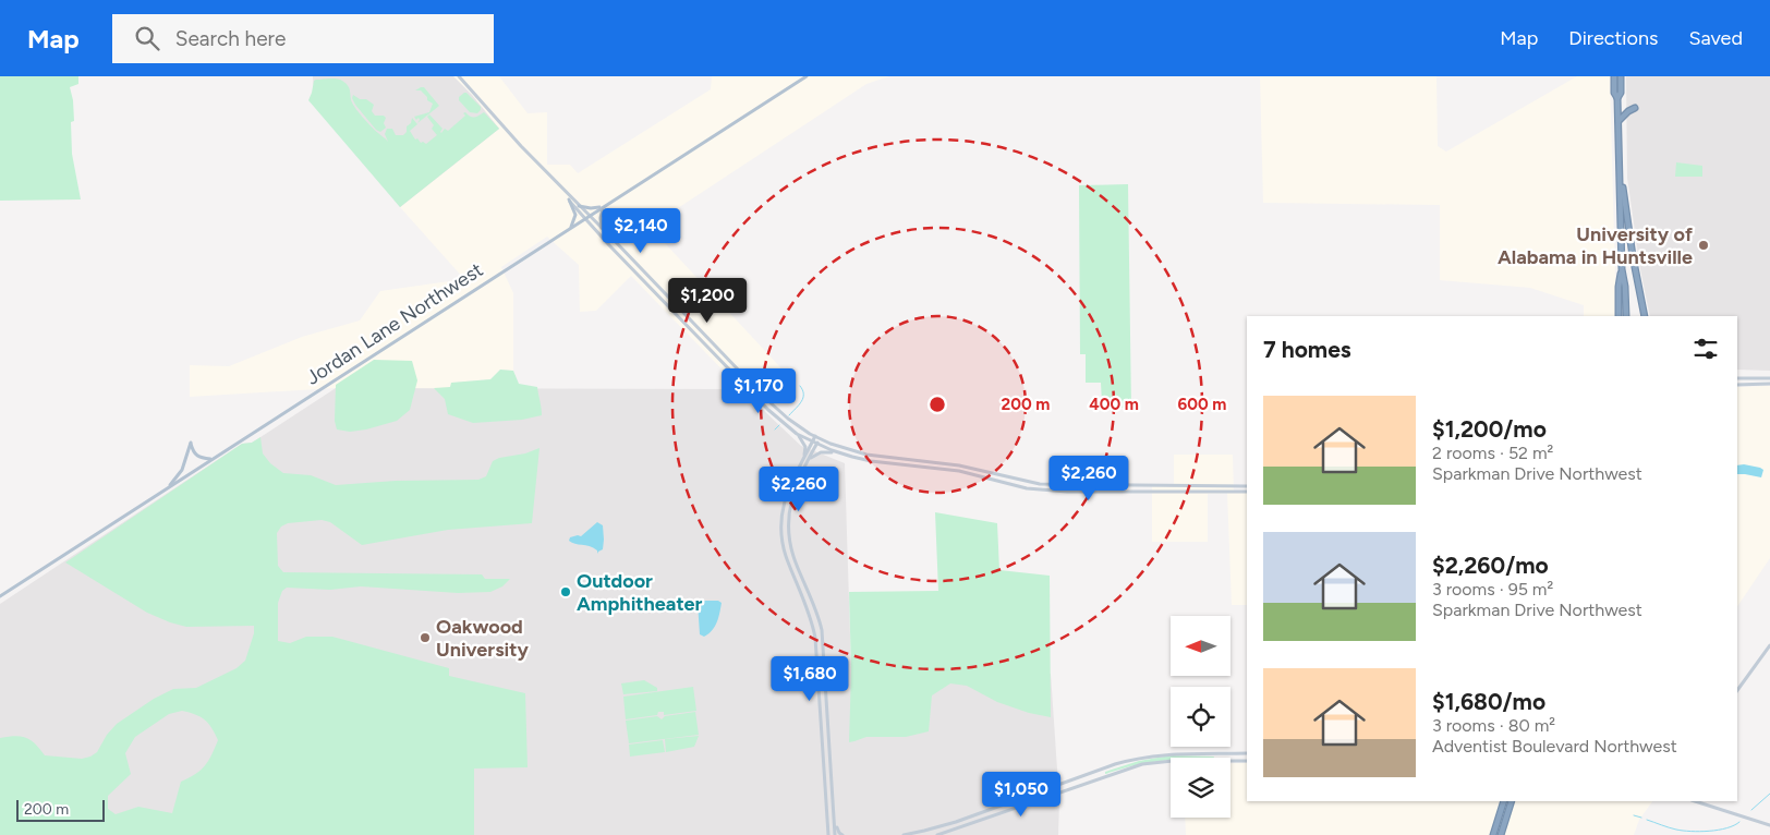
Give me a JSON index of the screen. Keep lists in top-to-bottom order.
{
  "streets": {
    "main road": ["Jordan Lane Northwest"]
  },
  "places": ["University of Alabama in Huntsville", "Outdoor Amphitheater", "Oakwood University"],
  "scale_bar": "200 m",
  "north": "left",
  "page": {
    "header": "Map",
    "search": "Search here",
    "nav": ["Map", "Directions", "Saved"],
    "price": [
      "$2,140",
      "$1,200",
      "$1,170",
      "$2,260",
      "$2,260",
      "$1,680",
      "$1,050"
    ],
    "heading": "7 homes",
    "list": [
      {
        "name": "$1,200/mo",
        "note": "2 rooms · 52 m² · Sparkman Drive Northwest"
      },
      {
        "name": "$2,260/mo",
        "note": "3 rooms · 95 m² · Sparkman Drive Northwest"
      },
      {
        "name": "$1,680/mo",
        "note": "3 rooms · 80 m² · Adventist Boulevard Northwest"
      }
    ],
    "scale": "200 m"
  },
  "rings": ["200 m", "400 m", "600 m"]
}
